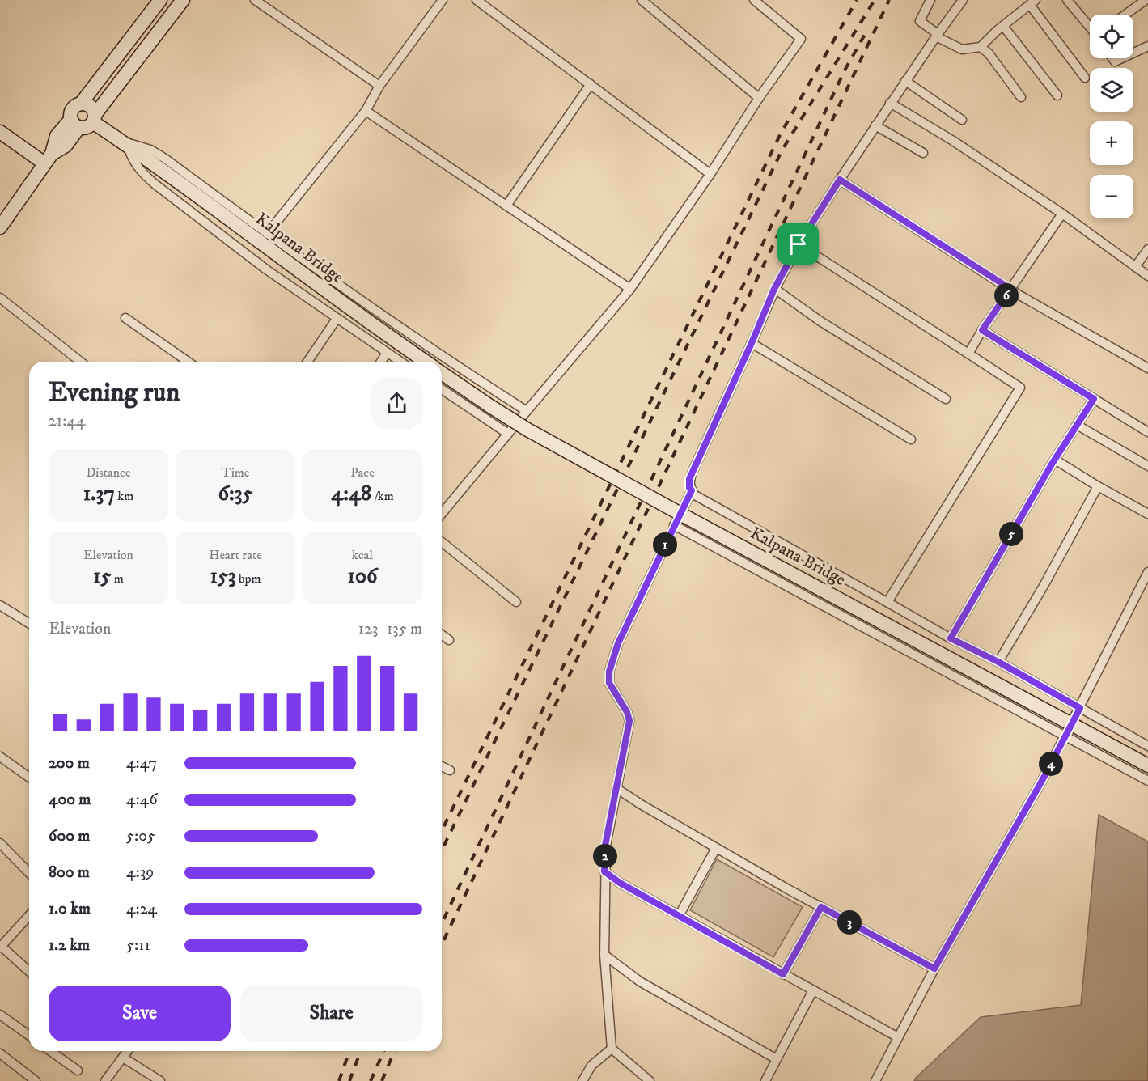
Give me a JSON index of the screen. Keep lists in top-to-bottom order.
{
  "streets": {
    "main road": ["Kalpana Bridge"]
  },
  "page": {
    "map_buttons": ["+", "−"],
    "pins": [
      "6",
      "5",
      "1",
      "4",
      "2",
      "3"
    ],
    "heading": ["Evening run", "21:44"],
    "stats": [
      ["Distance", "1.37 km"],
      ["Time", "6:35"],
      ["Pace", "4:48 /km"],
      ["Elevation", "15 m"],
      ["Heart rate", "153 bpm"],
      ["kcal", "106"]
    ],
    "chart": ["Elevation", "123–135 m"],
    "list": [
      {
        "name": "200 m",
        "note": "4:47"
      },
      {
        "name": "400 m",
        "note": "4:46"
      },
      {
        "name": "600 m",
        "note": "5:05"
      },
      {
        "name": "800 m",
        "note": "4:39"
      },
      {
        "name": "1.0 km",
        "note": "4:24"
      },
      {
        "name": "1.2 km",
        "note": "5:11"
      }
    ],
    "buttons": ["Save", "Share"]
  }
}
